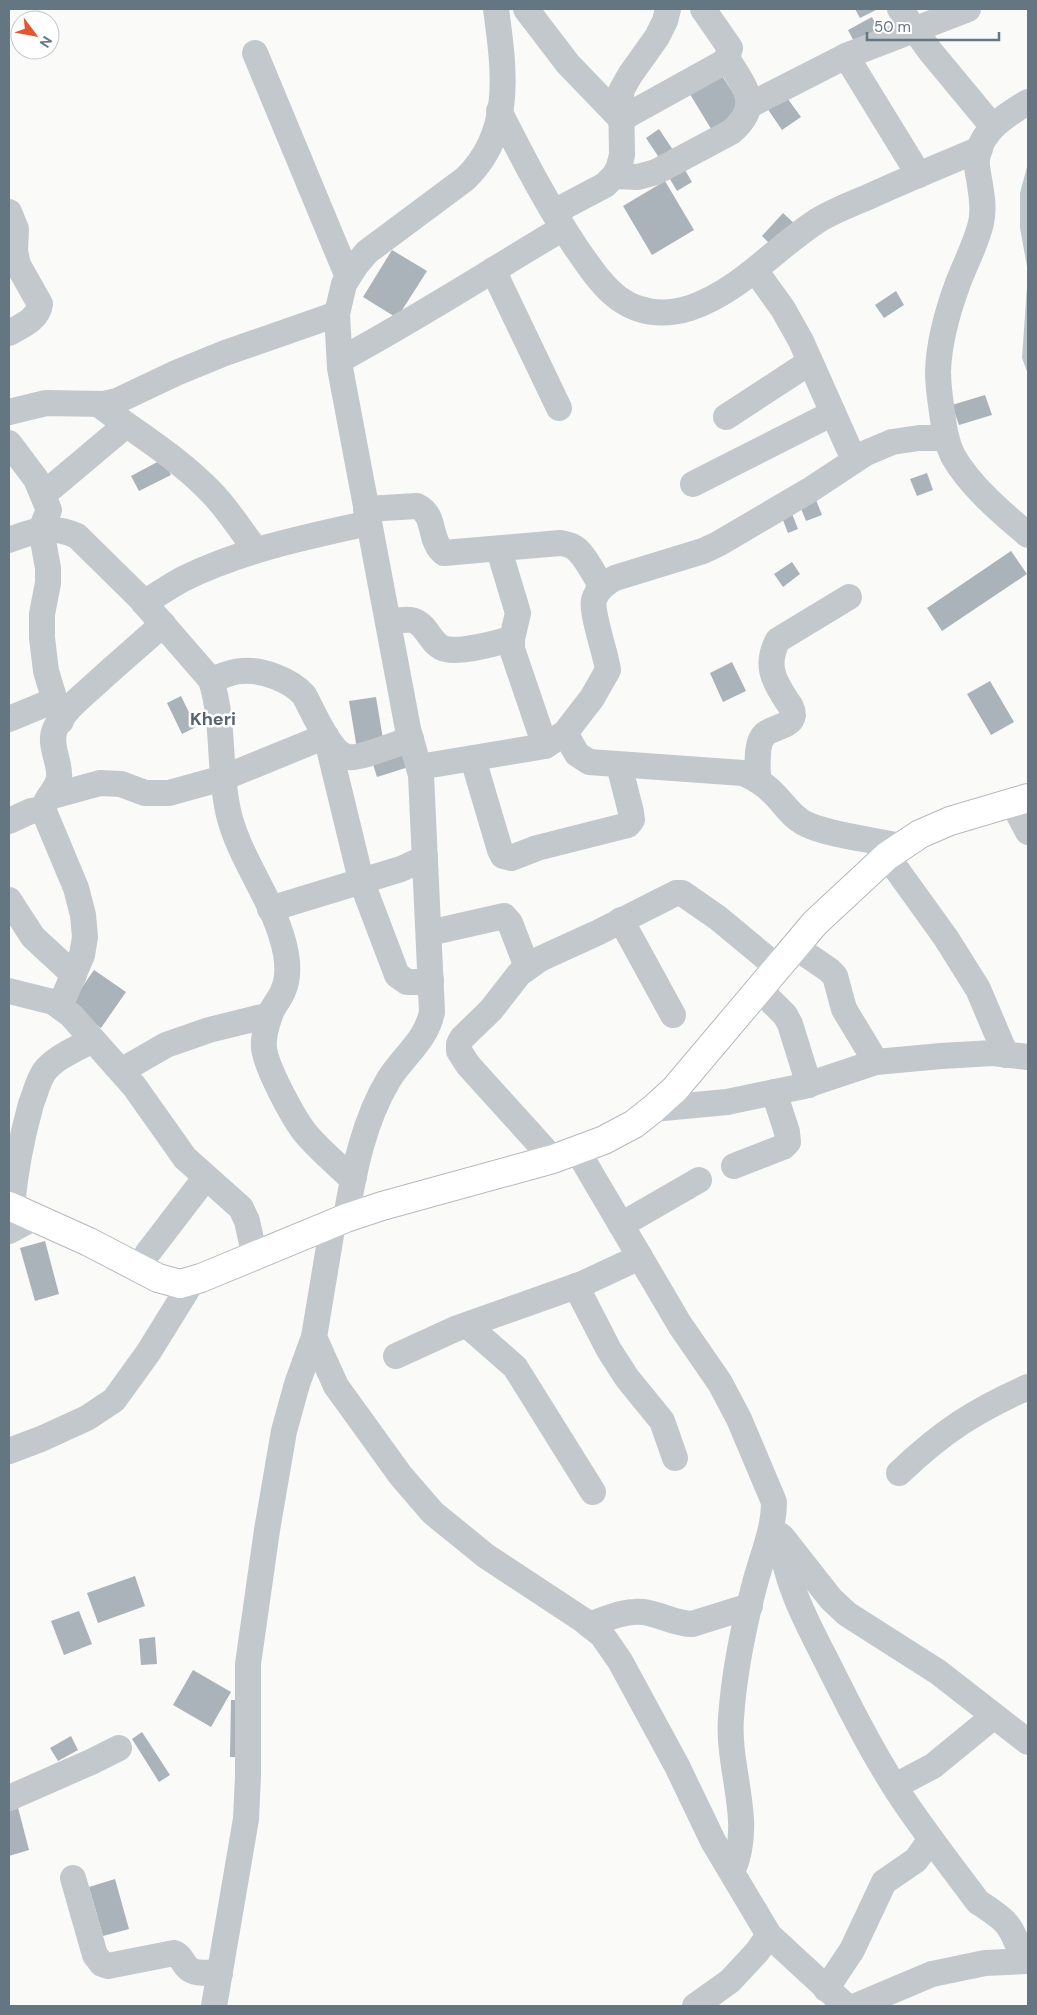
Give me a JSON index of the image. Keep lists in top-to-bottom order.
{
  "districts": ["Kheri"],
  "scale_bar": "50 m",
  "north": "bottom right"
}
